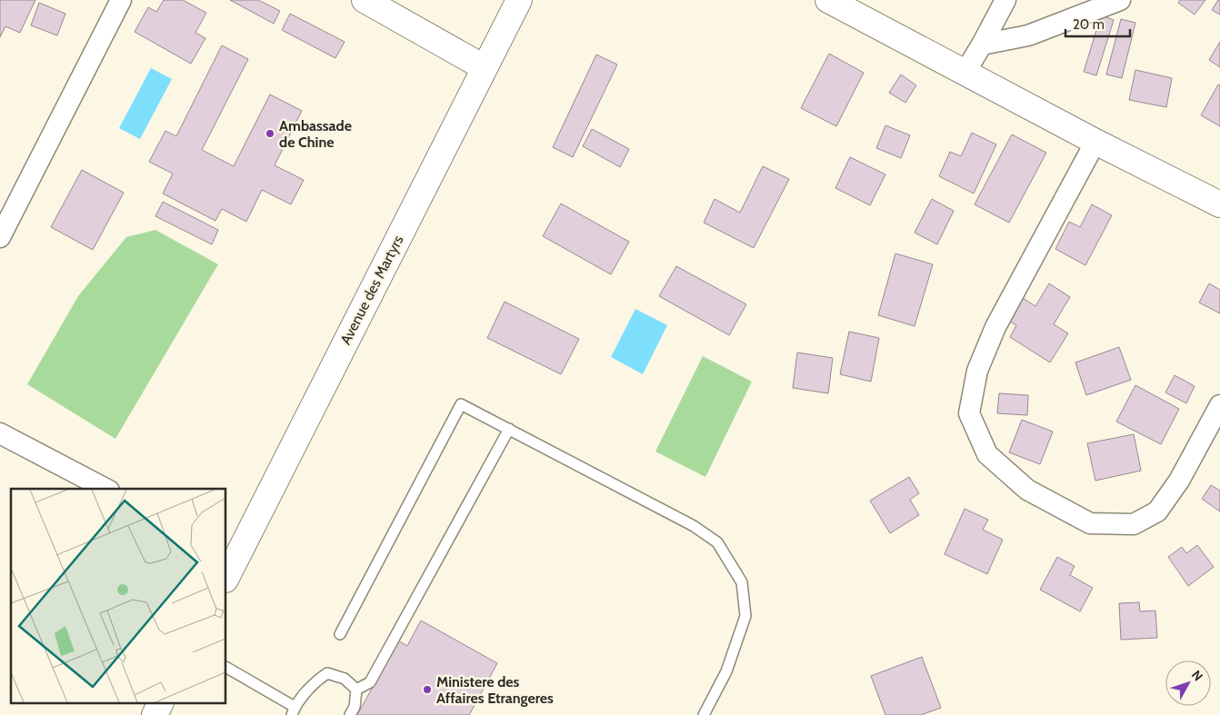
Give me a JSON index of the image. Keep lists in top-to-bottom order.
{
  "streets": {
    "main road": ["Avenue des Martyrs"]
  },
  "places": ["Ambassade de Chine", "Ministere des Affaires Etrangeres"],
  "scale_bar": "20 m",
  "north": "top right"
}
